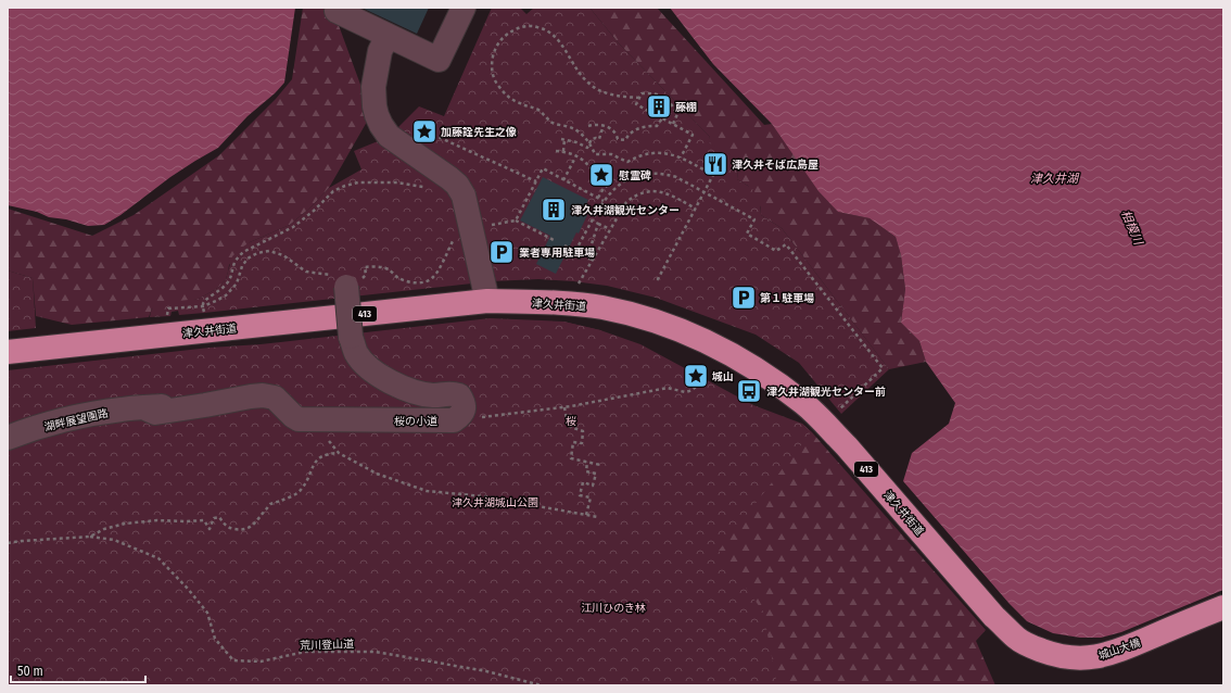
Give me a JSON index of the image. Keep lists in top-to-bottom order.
{
  "streets": {
    "highway": ["津久井街道", "413", "城山大橋"],
    "street": ["湖畔展望園路", "桜の小道"],
    "path": ["荒川登山道"]
  },
  "crossings": [
    ["津久井街道", "城山大橋"],
    ["湖畔展望園路", "桜の小道"]
  ],
  "water": ["津久井湖", "相模川"],
  "parks": ["桜", "津久井湖城山公園", "江川ひのき林"],
  "places": {
    "building": ["藤棚", "津久井湖観光センター"],
    "place": ["加藤詮先生之像", "慰霊碑", "城山"],
    "restaurant": ["津久井そば広島屋"],
    "parking": ["業者専用駐車場", "第１駐車場"],
    "bus stop": ["津久井湖観光センター前"]
  },
  "scale_bar": "50 m"
}
